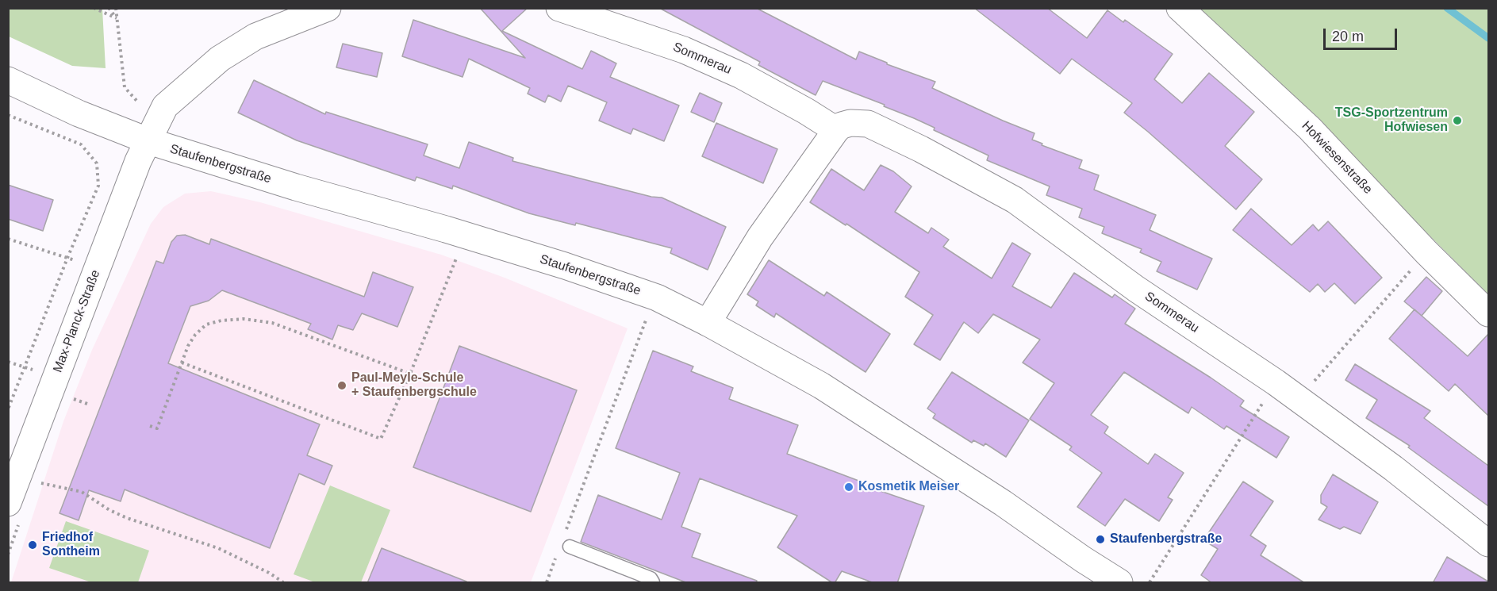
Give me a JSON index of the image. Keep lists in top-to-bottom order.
{
  "streets": {
    "street": [
      "Sommerau",
      "Hofwiesenstraße",
      "Staufenbergstraße",
      "Max-Planck-Straße"
    ]
  },
  "crossings": [
    ["Staufenbergstraße", "Max-Planck-Straße"]
  ],
  "places": [
    "TSG-Sportzentrum Hofwiesen",
    "Paul-Meyle-Schule + Staufenbergschule",
    "Kosmetik Meiser",
    "Staufenbergstraße",
    "Friedhof Sontheim"
  ],
  "scale_bar": "20 m"
}
